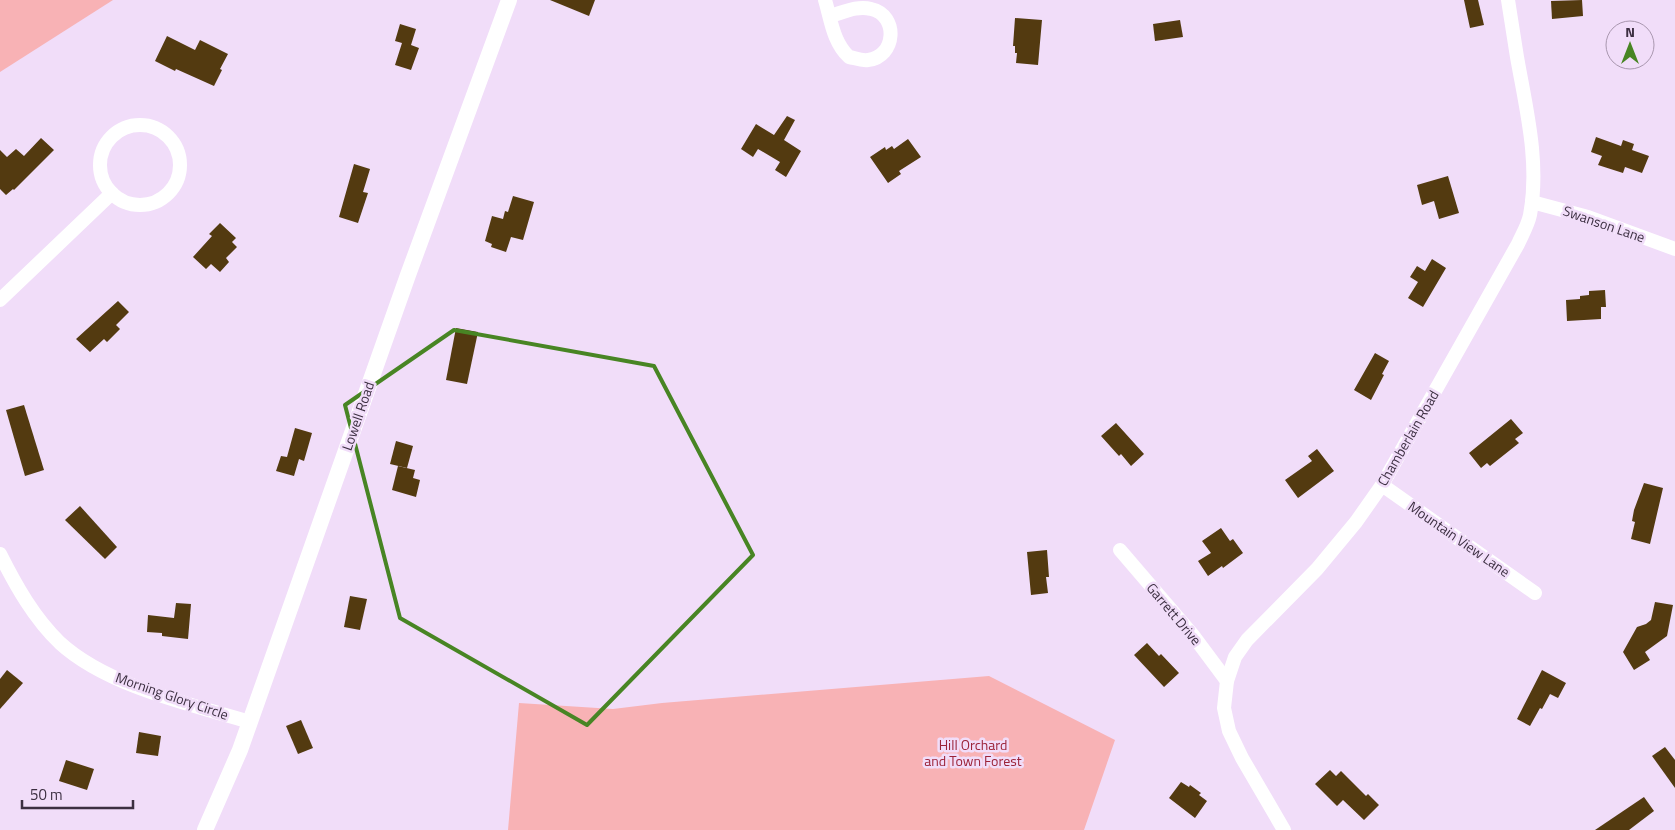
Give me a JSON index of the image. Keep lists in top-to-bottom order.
{
  "streets": {
    "street": [
      "Swanson Lane",
      "Lowell Road",
      "Chamberlain Road",
      "Mountain View Lane",
      "Garrett Drive",
      "Morning Glory Circle"
    ]
  },
  "crossings": [
    ["Swanson Lane", "Chamberlain Road"],
    ["Lowell Road", "Morning Glory Circle"],
    ["Chamberlain Road", "Mountain View Lane"],
    ["Chamberlain Road", "Garrett Drive"]
  ],
  "parks": ["Hill Orchard and Town Forest"],
  "scale_bar": "50 m",
  "north": "top"
}
